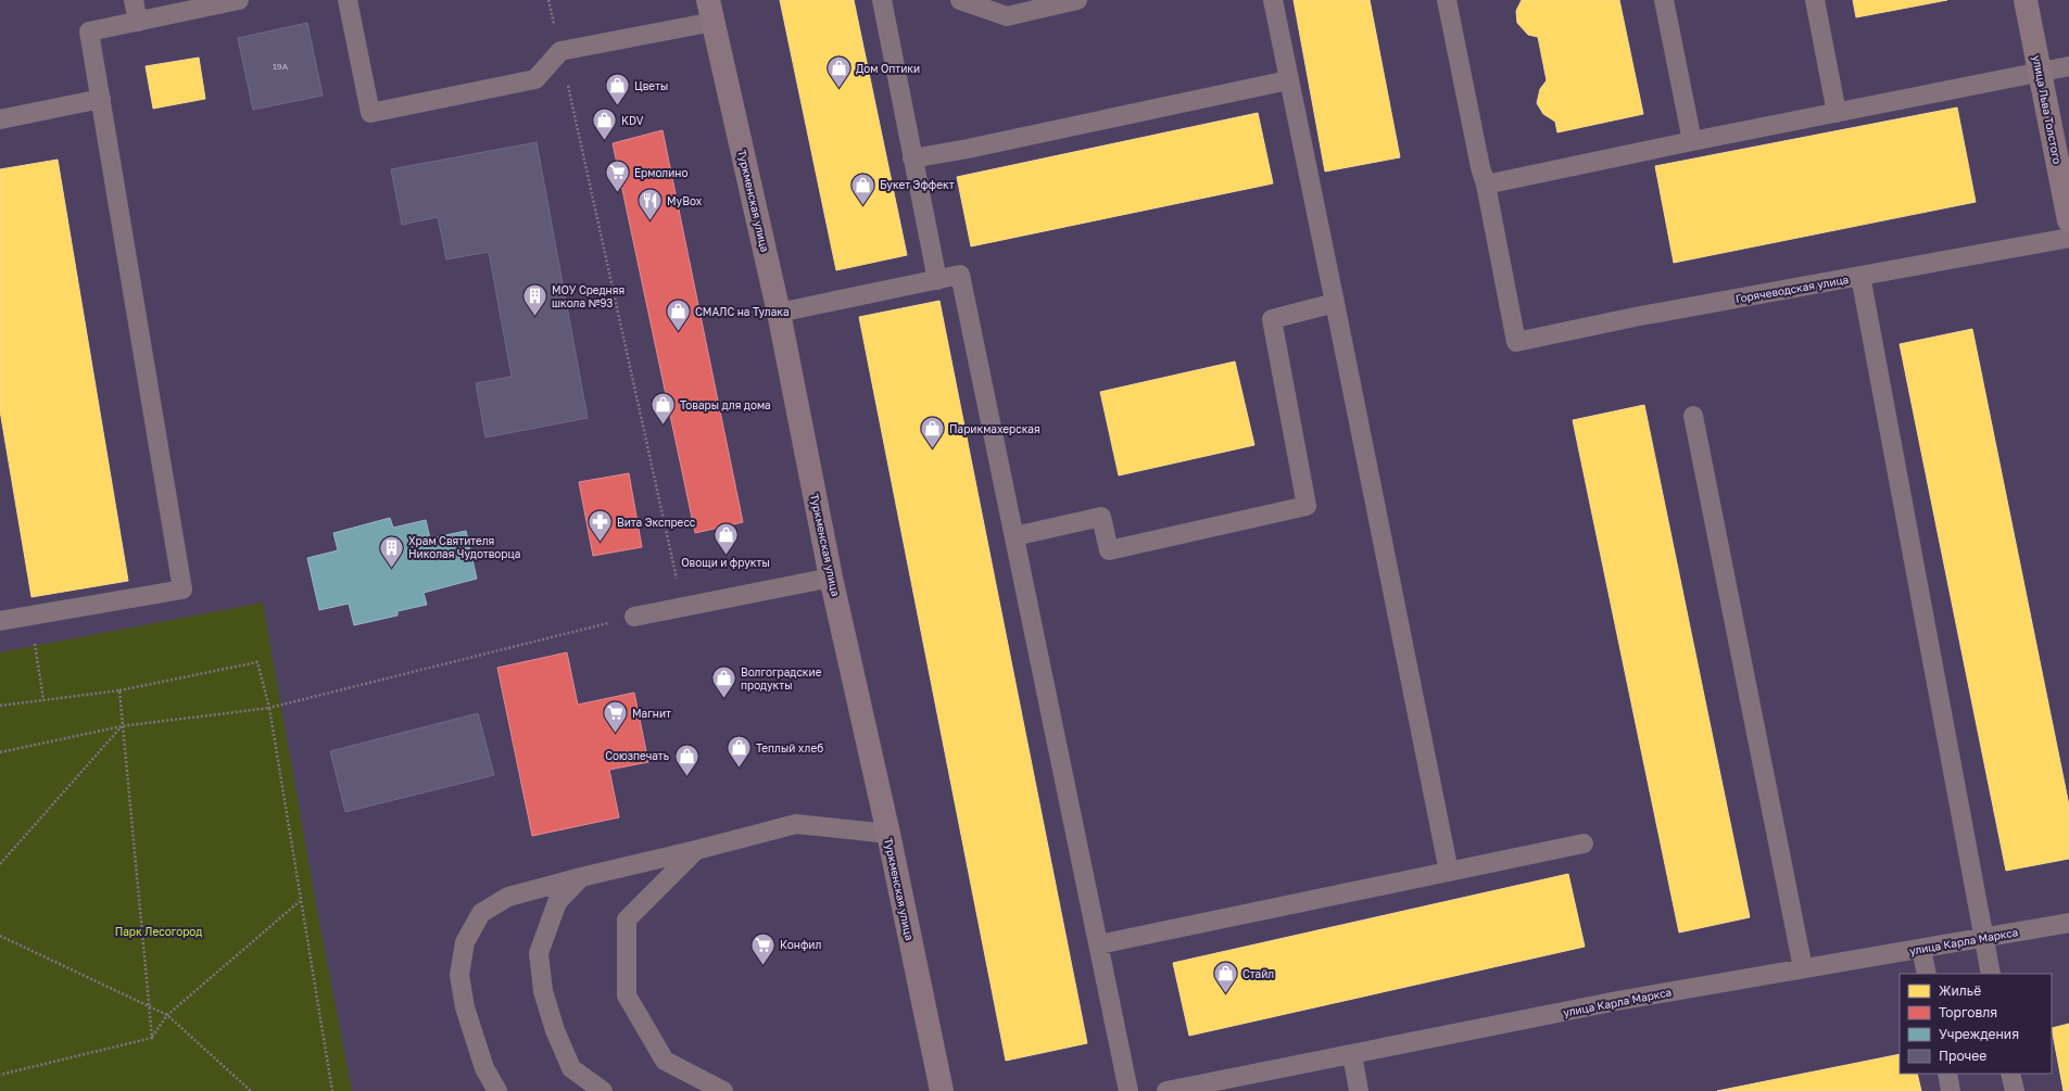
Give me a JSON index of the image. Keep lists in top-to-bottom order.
{
  "streets": {
    "street": ["улица Льва Толстого", "Туркменская улица"],
    "lane": ["Горячеводская улица", "улица Карла Маркса"]
  },
  "parks": ["Парк Лесогород"],
  "places": {
    "shop": [
      "Дом Оптики",
      "Цветы",
      "KDV",
      "Букет Эффект",
      "СМАЛС на Тулака",
      "Товары для дома",
      "Парикмахерская",
      "Овощи и фрукты",
      "Волгоградские продукты",
      "Теплый хлеб",
      "Союзпечать",
      "Стайл"
    ],
    "supermarket": ["Ермолино", "Магнит", "Конфил"],
    "restaurant": ["MyBox"],
    "building": ["МОУ Средняя школа №93", "Храм Святителя Николая Чудотворца"],
    "pharmacy": ["Вита Экспресс"]
  },
  "house_numbers": ["19А"],
  "legend": [
    "Жильё",
    "Торговля",
    "Учреждения",
    "Прочее"
  ]
}
